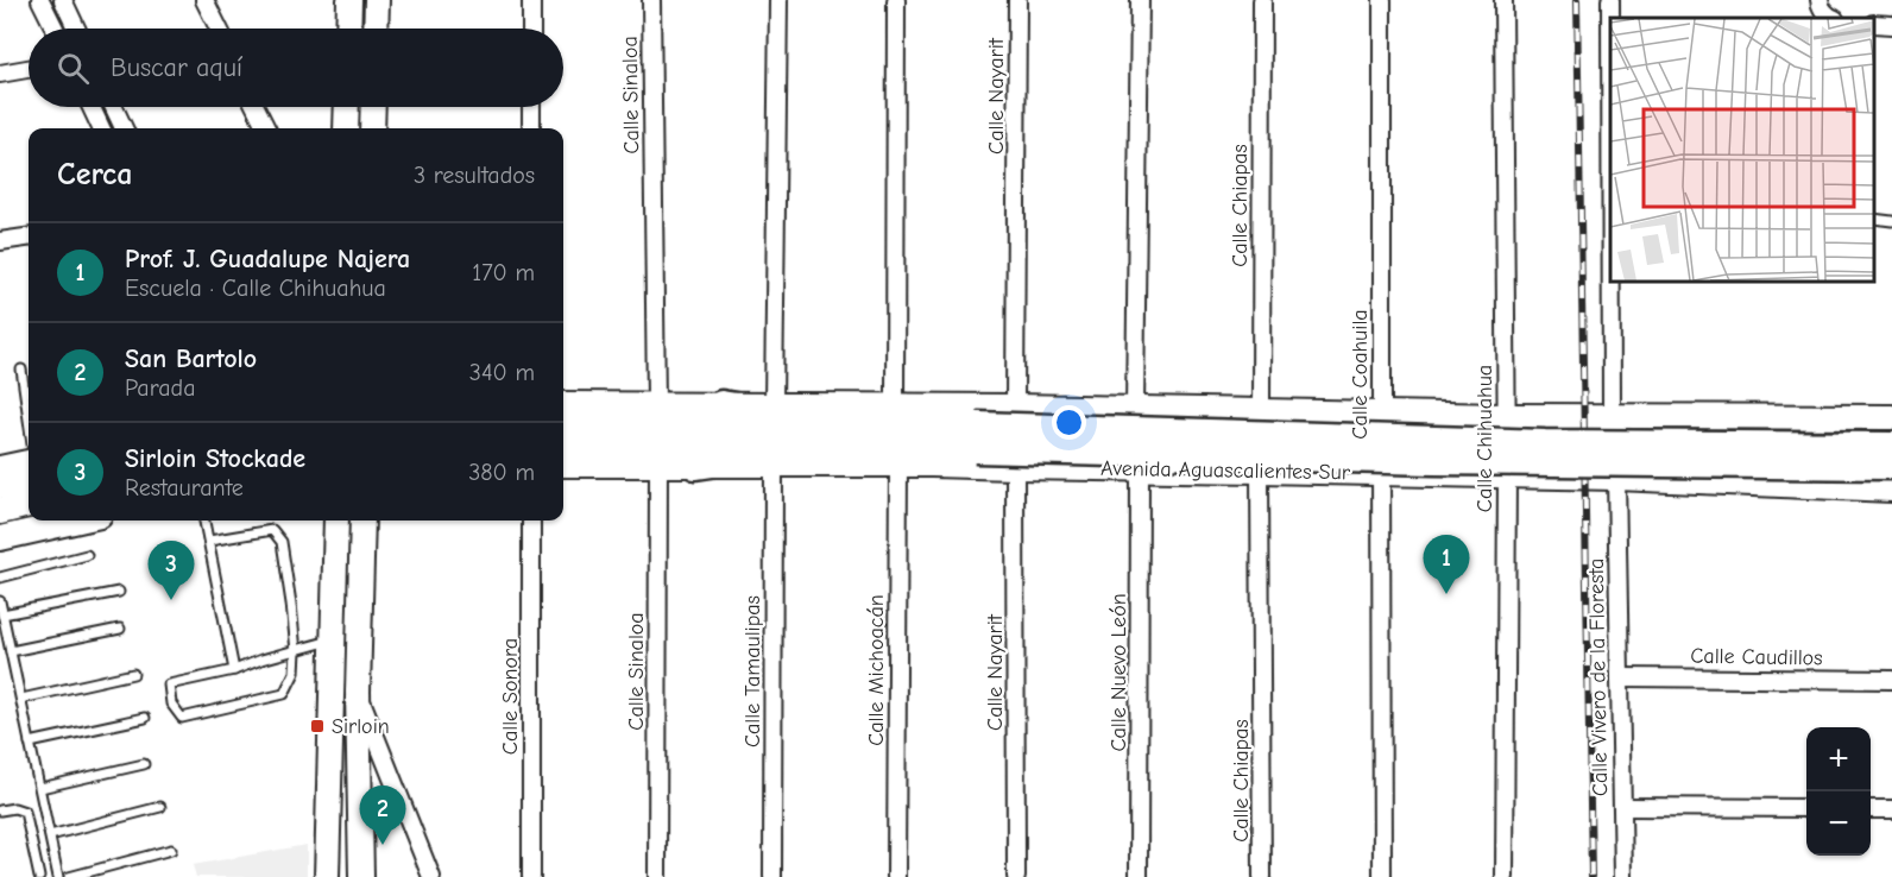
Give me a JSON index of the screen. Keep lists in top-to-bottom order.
{
  "streets": {
    "main road": ["Avenida Aguascalientes Sur"],
    "street": [
      "Calle Sinaloa",
      "Calle Nayarit",
      "Calle Chiapas",
      "Calle Coahuila",
      "Calle Chihuahua",
      "Calle Caudillos",
      "Calle Michoacán",
      "Calle Tamaulipas",
      "Calle Nuevo León",
      "Calle Vivero de la Floresta",
      "Calle Sonora"
    ]
  },
  "crossings": [
    ["Calle Sinaloa", "Avenida Aguascalientes Sur"],
    ["Calle Nayarit", "Avenida Aguascalientes Sur"],
    ["Calle Chiapas", "Avenida Aguascalientes Sur"],
    ["Calle Coahuila", "Avenida Aguascalientes Sur"],
    ["Calle Chihuahua", "Avenida Aguascalientes Sur"],
    ["Avenida Aguascalientes Sur", "Calle Michoacán"],
    ["Avenida Aguascalientes Sur", "Calle Tamaulipas"],
    ["Avenida Aguascalientes Sur", "Calle Nuevo León"],
    ["Avenida Aguascalientes Sur", "Calle Vivero de la Floresta"],
    ["Calle Caudillos", "Calle Vivero de la Floresta"]
  ],
  "places": {
    "transit": ["Sirloin"]
  },
  "page": {
    "search": "Buscar aquí",
    "heading": ["Cerca", "3 resultados"],
    "list": [
      {
        "mark": "1",
        "name": "Prof. J. Guadalupe Najera",
        "note": "Escuela · Calle Chihuahua",
        "value": "170 m"
      },
      {
        "mark": "2",
        "name": "San Bartolo",
        "note": "Parada",
        "value": "340 m"
      },
      {
        "mark": "3",
        "name": "Sirloin Stockade",
        "note": "Restaurante",
        "value": "380 m"
      }
    ],
    "pins": ["1", "3", "2"],
    "map_buttons": ["+", "−"]
  }
}
